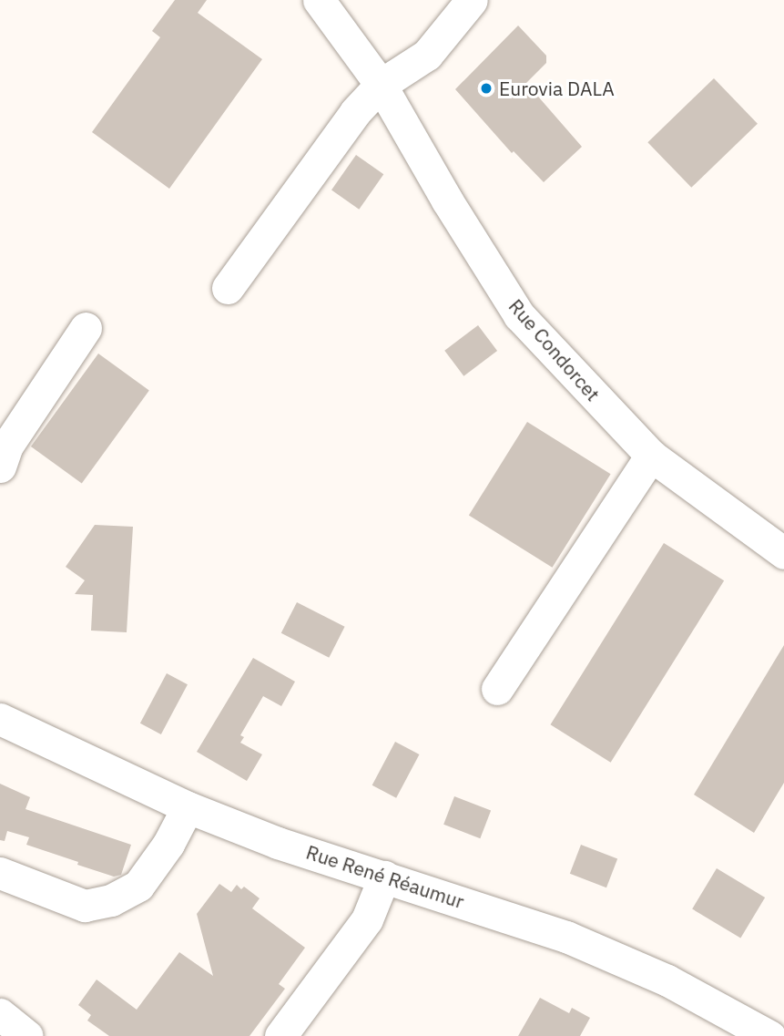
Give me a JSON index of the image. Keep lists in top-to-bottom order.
{
  "streets": {
    "street": ["Rue Condorcet", "Rue René Réaumur"]
  },
  "places": ["Eurovia DALA"]
}
